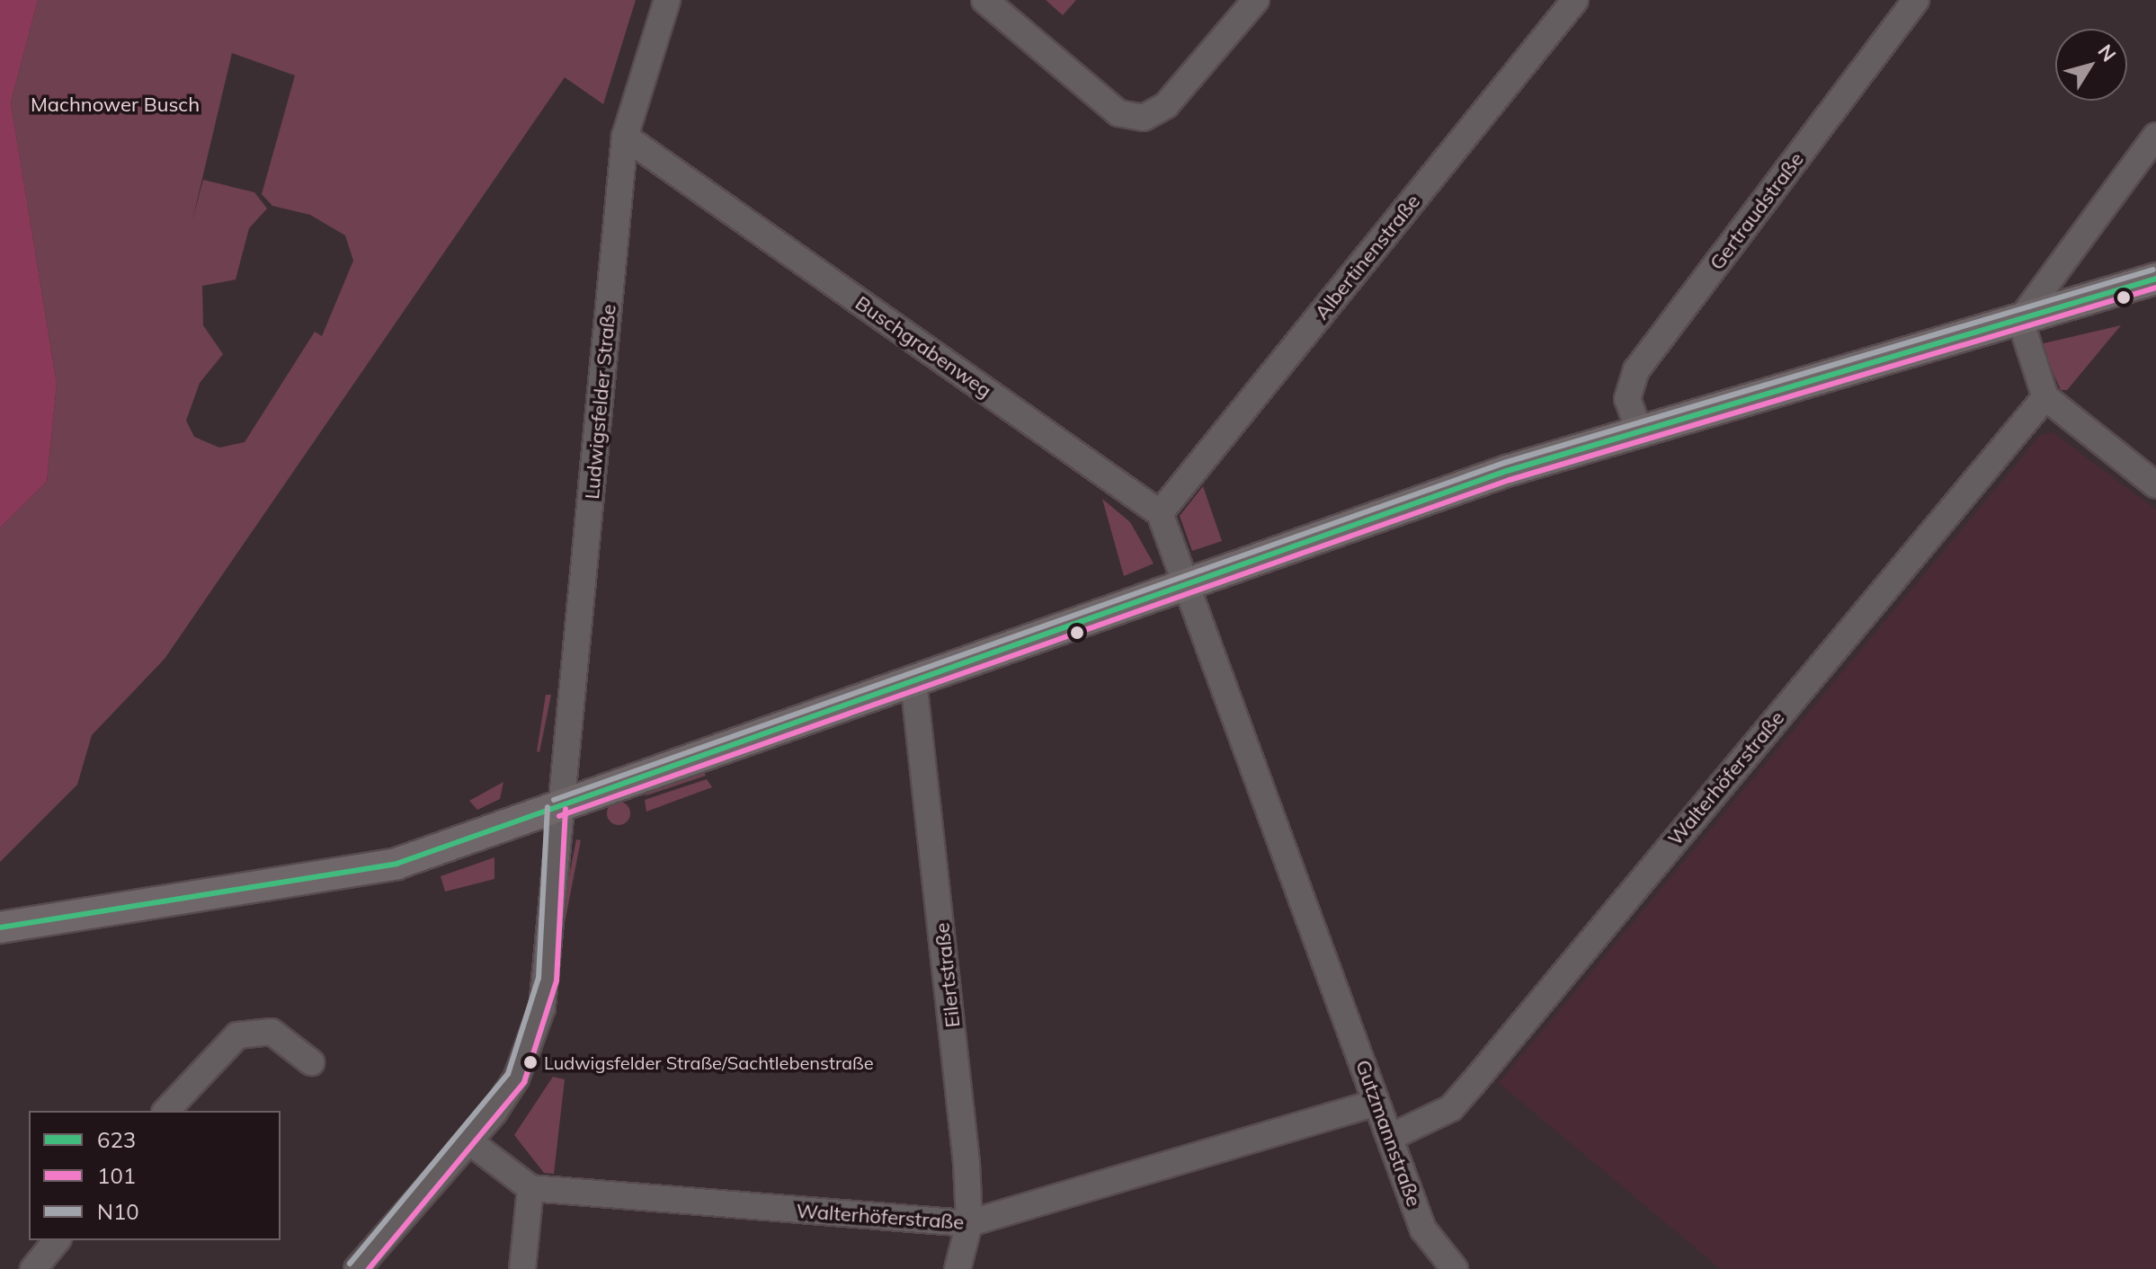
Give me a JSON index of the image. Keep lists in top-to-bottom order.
{
  "streets": {
    "street": [
      "Gertraudstraße",
      "Albertinenstraße",
      "Buschgrabenweg",
      "Ludwigsfelder Straße",
      "Walterhöferstraße",
      "Eilertstraße",
      "Gutzmannstraße"
    ]
  },
  "crossings": [
    ["Albertinenstraße", "Buschgrabenweg"],
    ["Buschgrabenweg", "Ludwigsfelder Straße"],
    ["Walterhöferstraße", "Eilertstraße"],
    ["Walterhöferstraße", "Gutzmannstraße"]
  ],
  "parks": ["Machnower Busch"],
  "places": ["Ludwigsfelder Straße/Sachtlebenstraße"],
  "lines": ["transit line N10", "transit line 623", "transit line 101"],
  "legend": ["623", "101", "N10"],
  "north": "top right"
}
